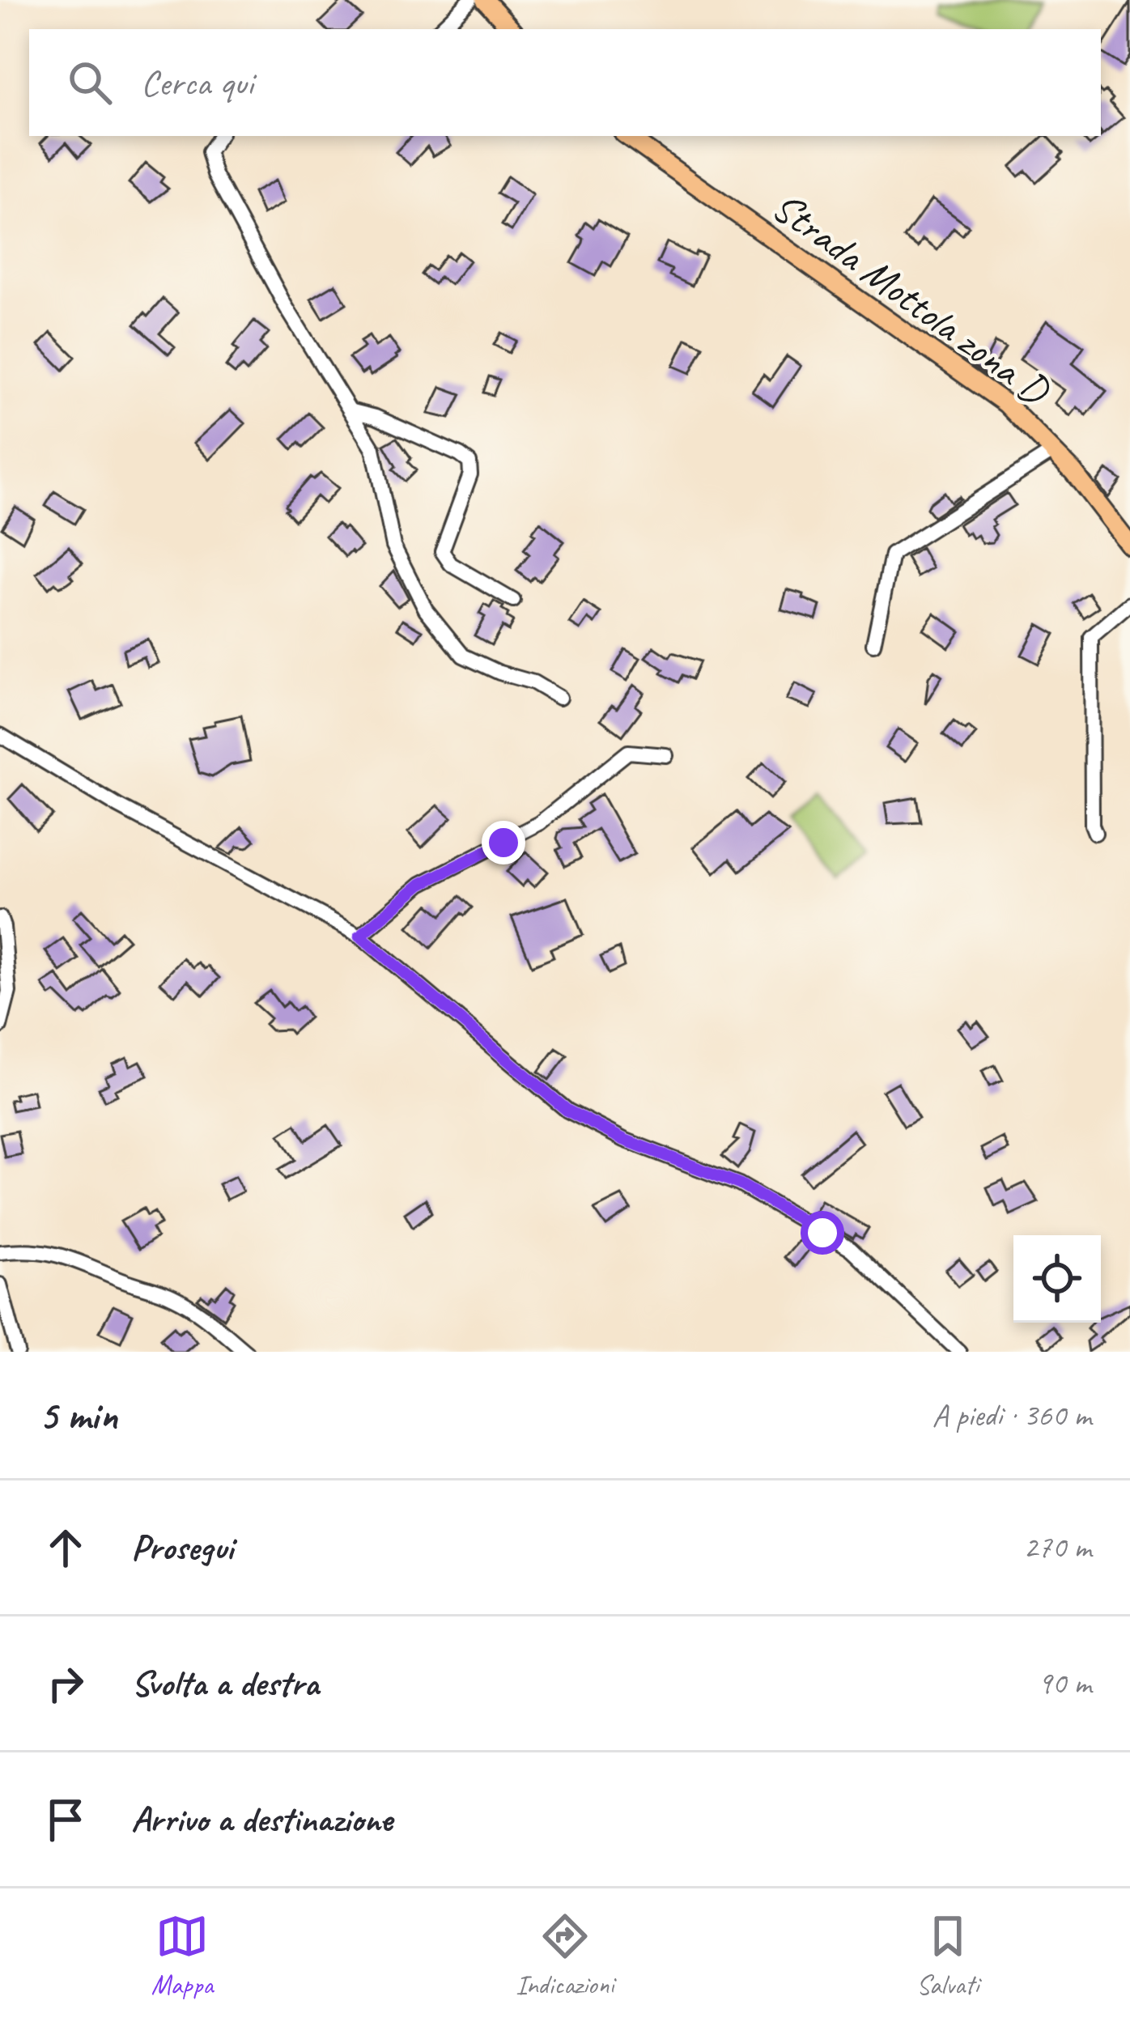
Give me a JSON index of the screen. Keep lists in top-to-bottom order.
{
  "streets": {
    "main road": ["Strada Mottola zona D"]
  },
  "page": {
    "search": "Cerca qui",
    "heading": ["5 min", "A piedi · 360 m"],
    "list": [
      ["Prosegui", "270 m"],
      ["Svolta a destra", "90 m"],
      "Arrivo a destinazione"
    ],
    "nav": ["Mappa", "Indicazioni", "Salvati"]
  }
}
